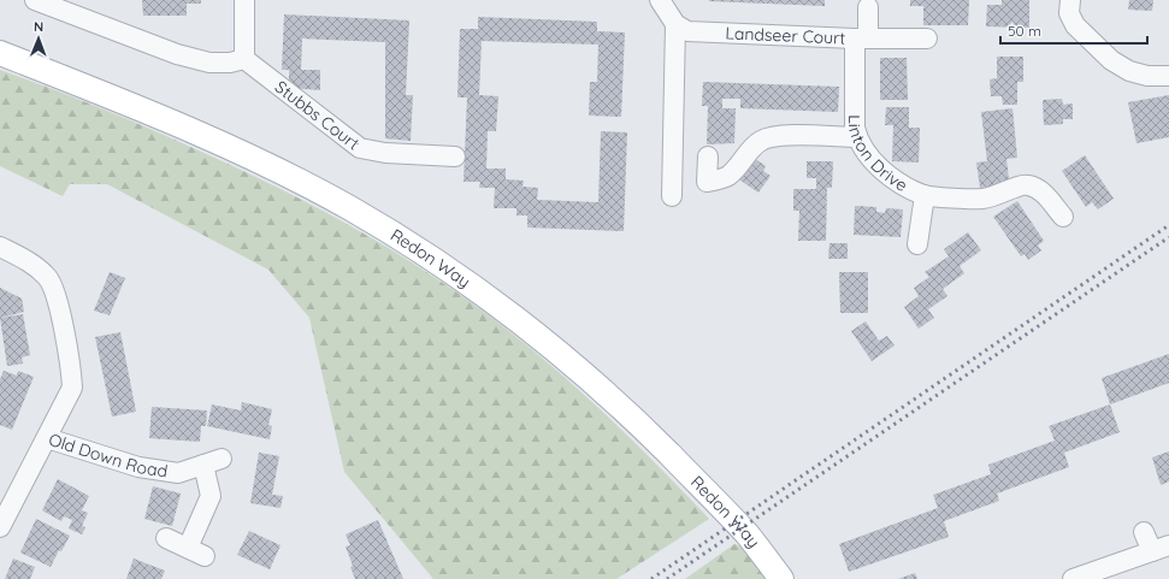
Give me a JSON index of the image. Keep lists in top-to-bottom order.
{
  "streets": {
    "main road": ["Redon Way"],
    "street": [
      "Landseer Court",
      "Stubbs Court",
      "Linton Drive",
      "Old Down Road"
    ]
  },
  "crossings": [
    ["Landseer Court", "Linton Drive"]
  ],
  "scale_bar": "50 m",
  "north": "top"
}
